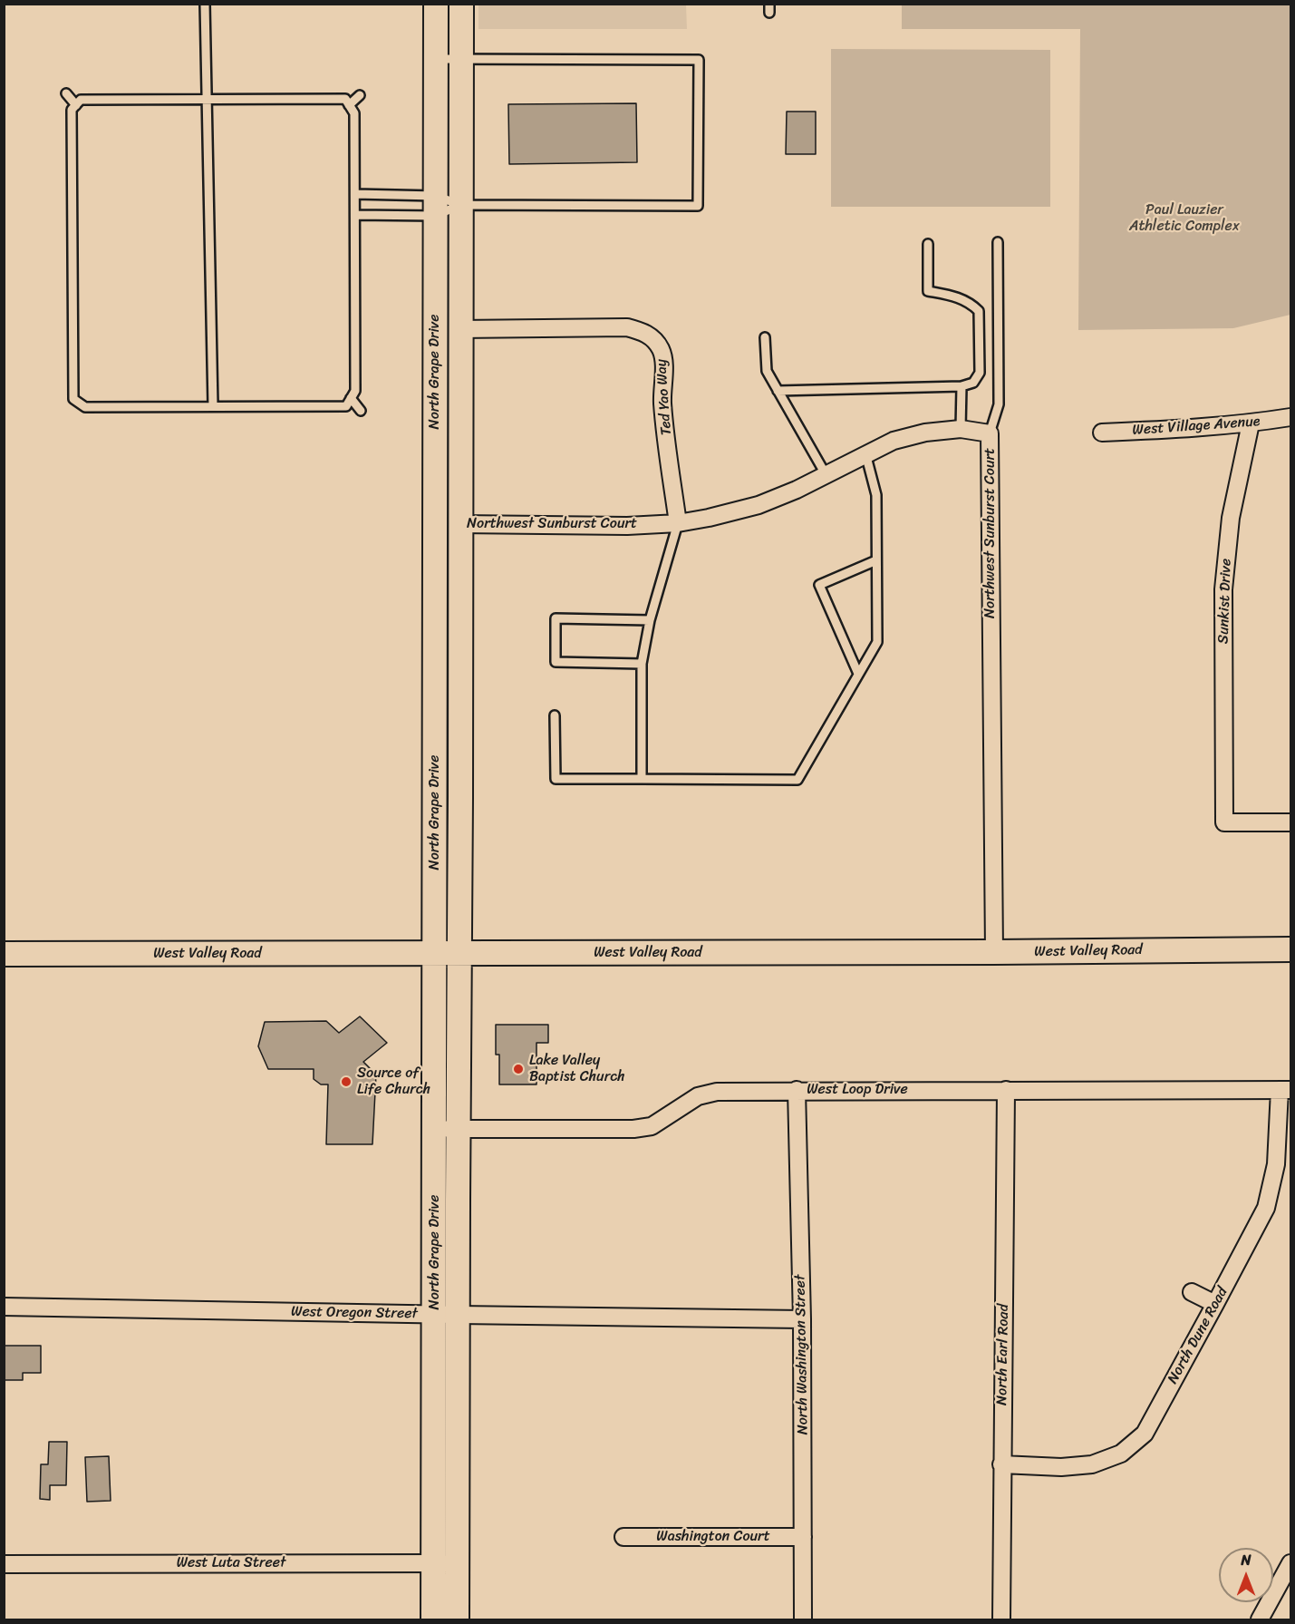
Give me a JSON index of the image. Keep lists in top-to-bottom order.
{
  "streets": {
    "main road": ["North Grape Drive", "West Valley Road"],
    "street": [
      "Ted Yao Way",
      "West Village Avenue",
      "Northwest Sunburst Court",
      "Sunkist Drive",
      "West Loop Drive",
      "West Oregon Street",
      "North Dune Road",
      "North Washington Street",
      "North Earl Road",
      "Washington Court",
      "West Luta Street"
    ]
  },
  "crossings": [
    ["North Grape Drive", "Ted Yao Way"],
    ["North Grape Drive", "Northwest Sunburst Court"],
    ["North Grape Drive", "West Valley Road"],
    ["North Grape Drive", "West Loop Drive"],
    ["North Grape Drive", "West Oregon Street"],
    ["North Grape Drive", "West Luta Street"],
    ["Ted Yao Way", "Northwest Sunburst Court"],
    ["West Village Avenue", "Sunkist Drive"],
    ["Northwest Sunburst Court", "West Valley Road"],
    ["West Loop Drive", "North Dune Road"],
    ["West Loop Drive", "North Washington Street"],
    ["West Loop Drive", "North Earl Road"],
    ["West Oregon Street", "North Washington Street"],
    ["North Dune Road", "North Earl Road"],
    ["North Washington Street", "Washington Court"]
  ],
  "parks": ["Paul Lauzier Athletic Complex"],
  "places": ["Lake Valley Baptist Church", "Source of Life Church"],
  "north": "top"
}
